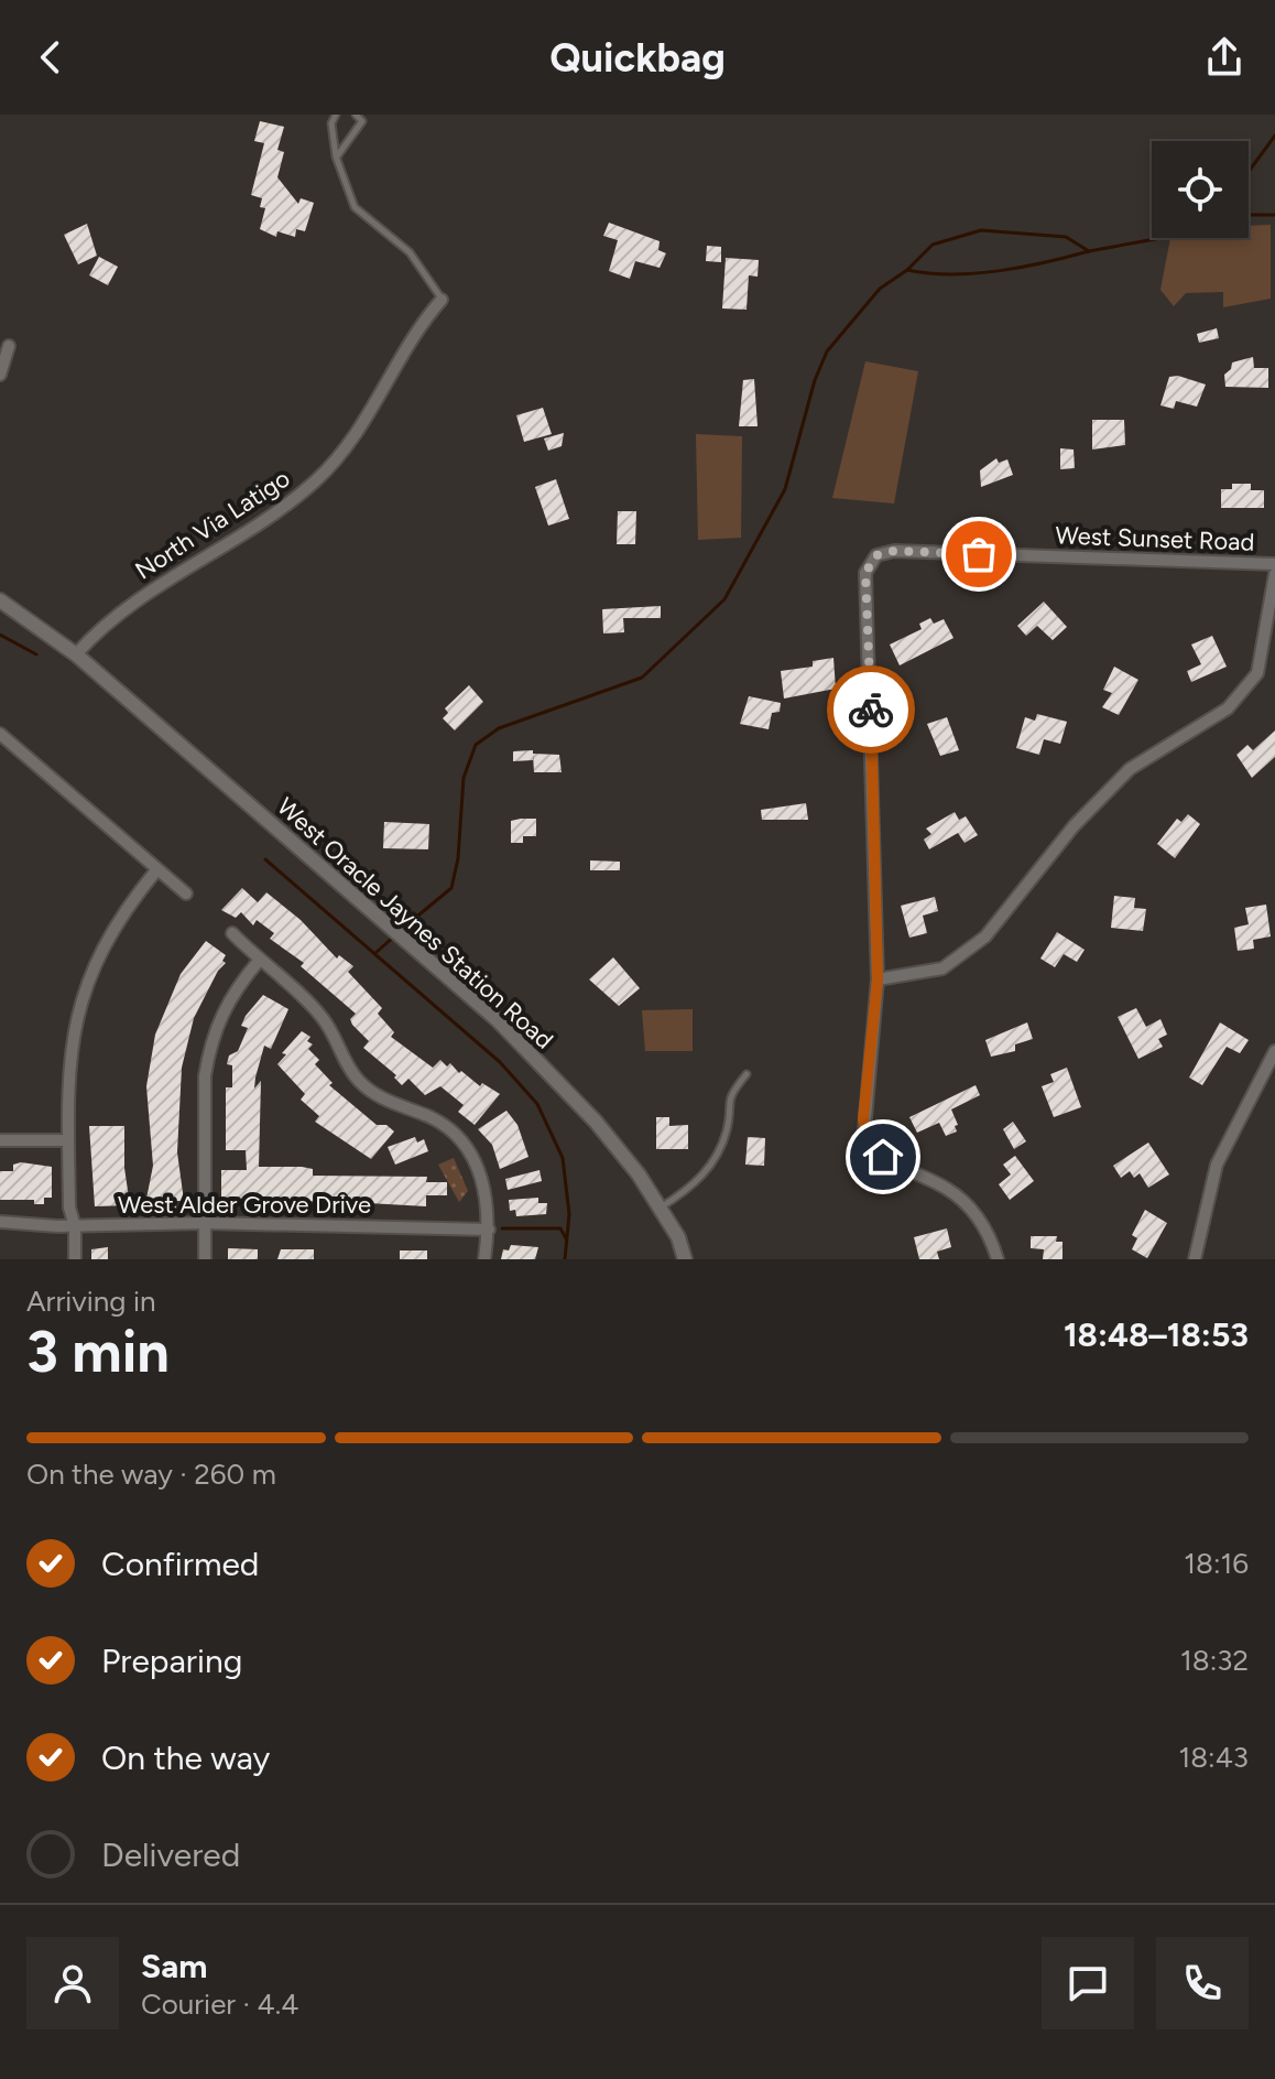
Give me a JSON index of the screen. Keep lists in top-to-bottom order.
{
  "streets": {
    "street": [
      "North Via Latigo",
      "West Sunset Road",
      "West Oracle Jaynes Station Road",
      "West Alder Grove Drive"
    ]
  },
  "crossings": [
    ["North Via Latigo", "West Oracle Jaynes Station Road"]
  ],
  "page": {
    "header": "Quickbag",
    "heading": ["3 min", "Arriving in", "18:48–18:53"],
    "panel": ["Sam", "Courier · 4.4"],
    "bar": "On the way · 260 m",
    "list": [
      ["Confirmed", "18:16"],
      ["Preparing", "18:32"],
      ["On the way", "18:43"],
      "Delivered"
    ]
  }
}
